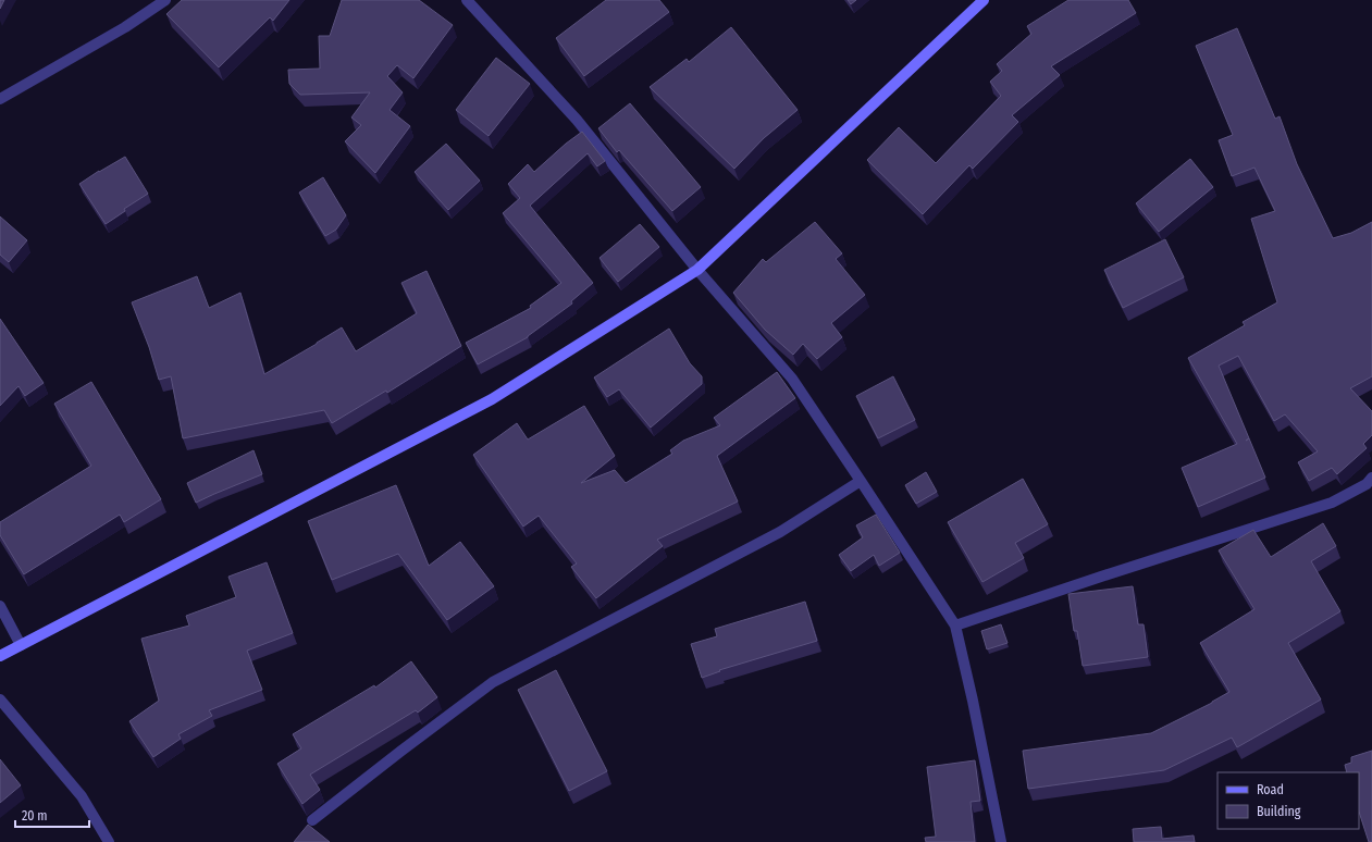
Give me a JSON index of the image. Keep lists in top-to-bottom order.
{
  "legend": ["Road", "Building"],
  "scale_bar": "20 m"
}
